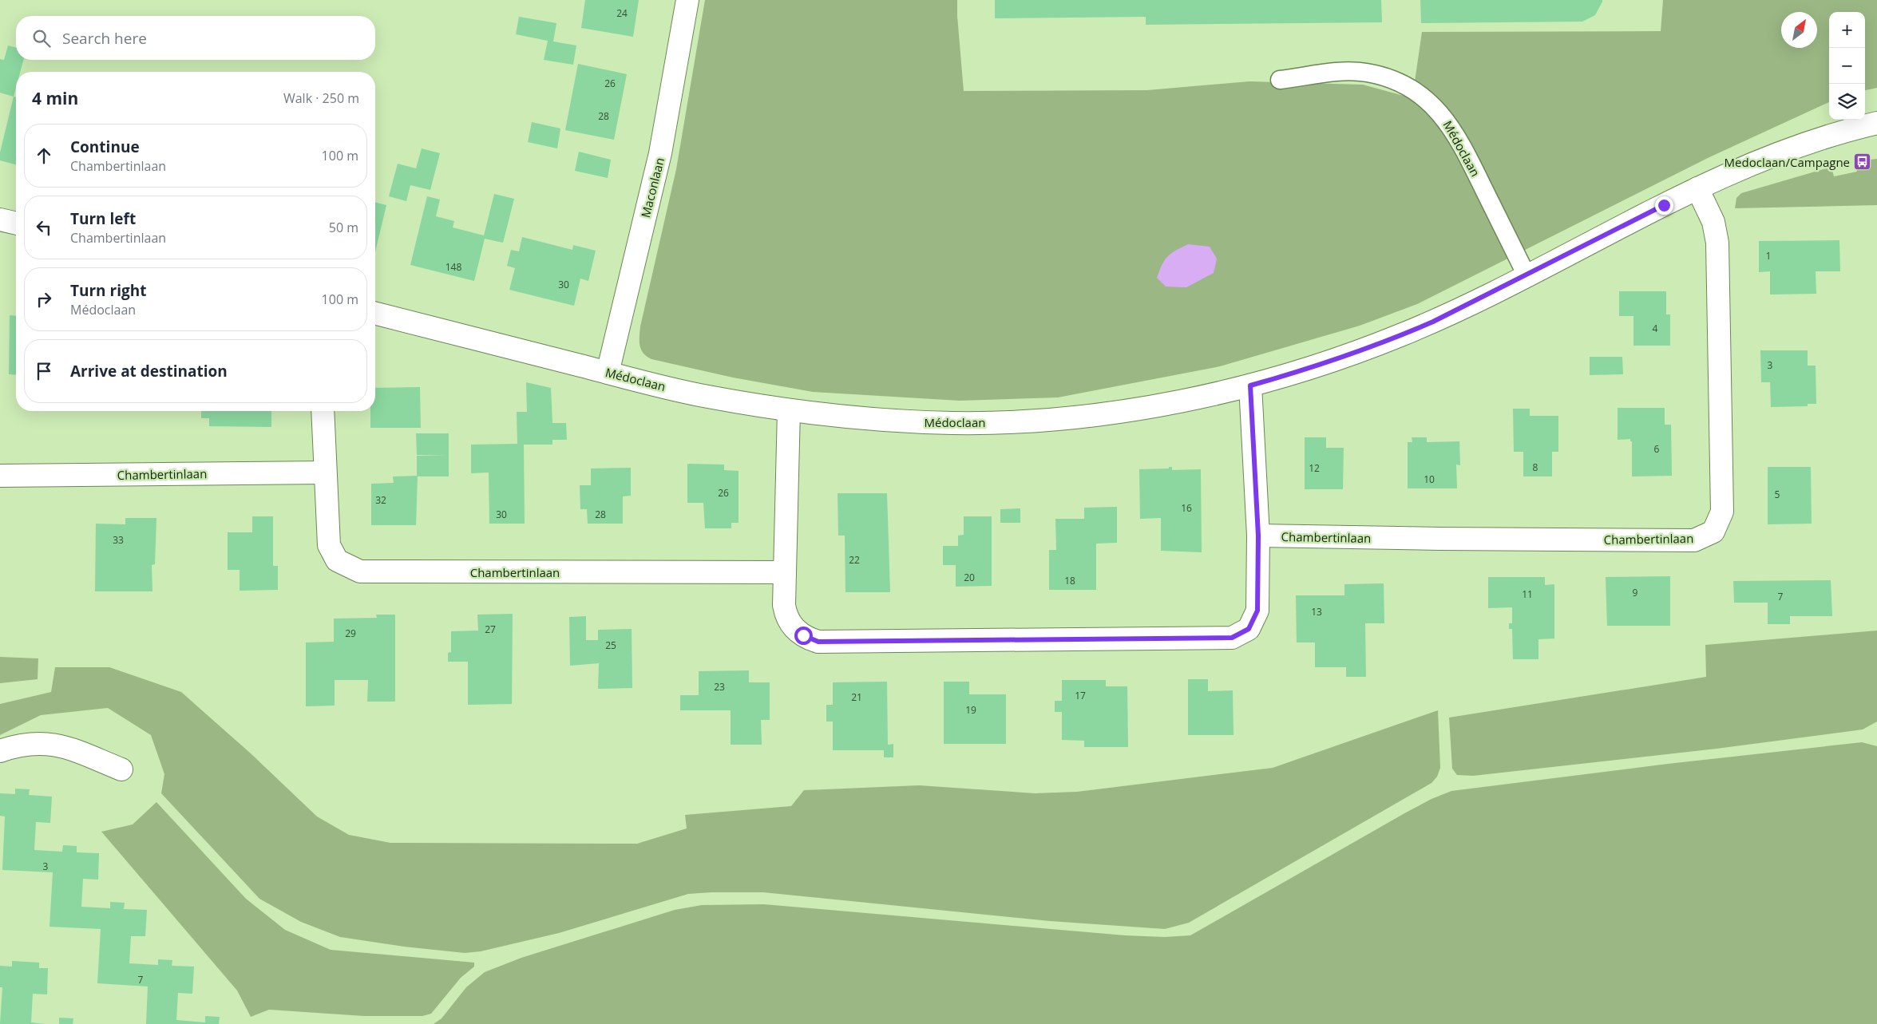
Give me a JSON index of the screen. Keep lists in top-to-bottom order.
{
  "streets": {
    "street": ["Médoclaan", "Maconlaan", "Chambertinlaan"]
  },
  "crossings": [
    ["Médoclaan", "Maconlaan"],
    ["Médoclaan", "Chambertinlaan"]
  ],
  "places": {
    "bus stop": ["Medoclaan/Campagne"]
  },
  "house_numbers": [
    "24",
    "26",
    "28",
    "1",
    "148",
    "30",
    "4",
    "3",
    "6",
    "8",
    "12",
    "10",
    "26",
    "5",
    "32",
    "16",
    "30",
    "28",
    "33",
    "22",
    "20",
    "18",
    "9",
    "11",
    "7",
    "13",
    "27",
    "29",
    "25",
    "23",
    "17",
    "21",
    "19",
    "3",
    "7"
  ],
  "north": "top right",
  "page": {
    "map_buttons": ["+", "−"],
    "search": "Search here",
    "heading": ["4 min", "Walk · 250 m"],
    "list": [
      ["Continue", "Chambertinlaan", "100 m"],
      ["Turn left", "Chambertinlaan", "50 m"],
      ["Turn right", "Médoclaan", "100 m"],
      "Arrive at destination"
    ]
  }
}
